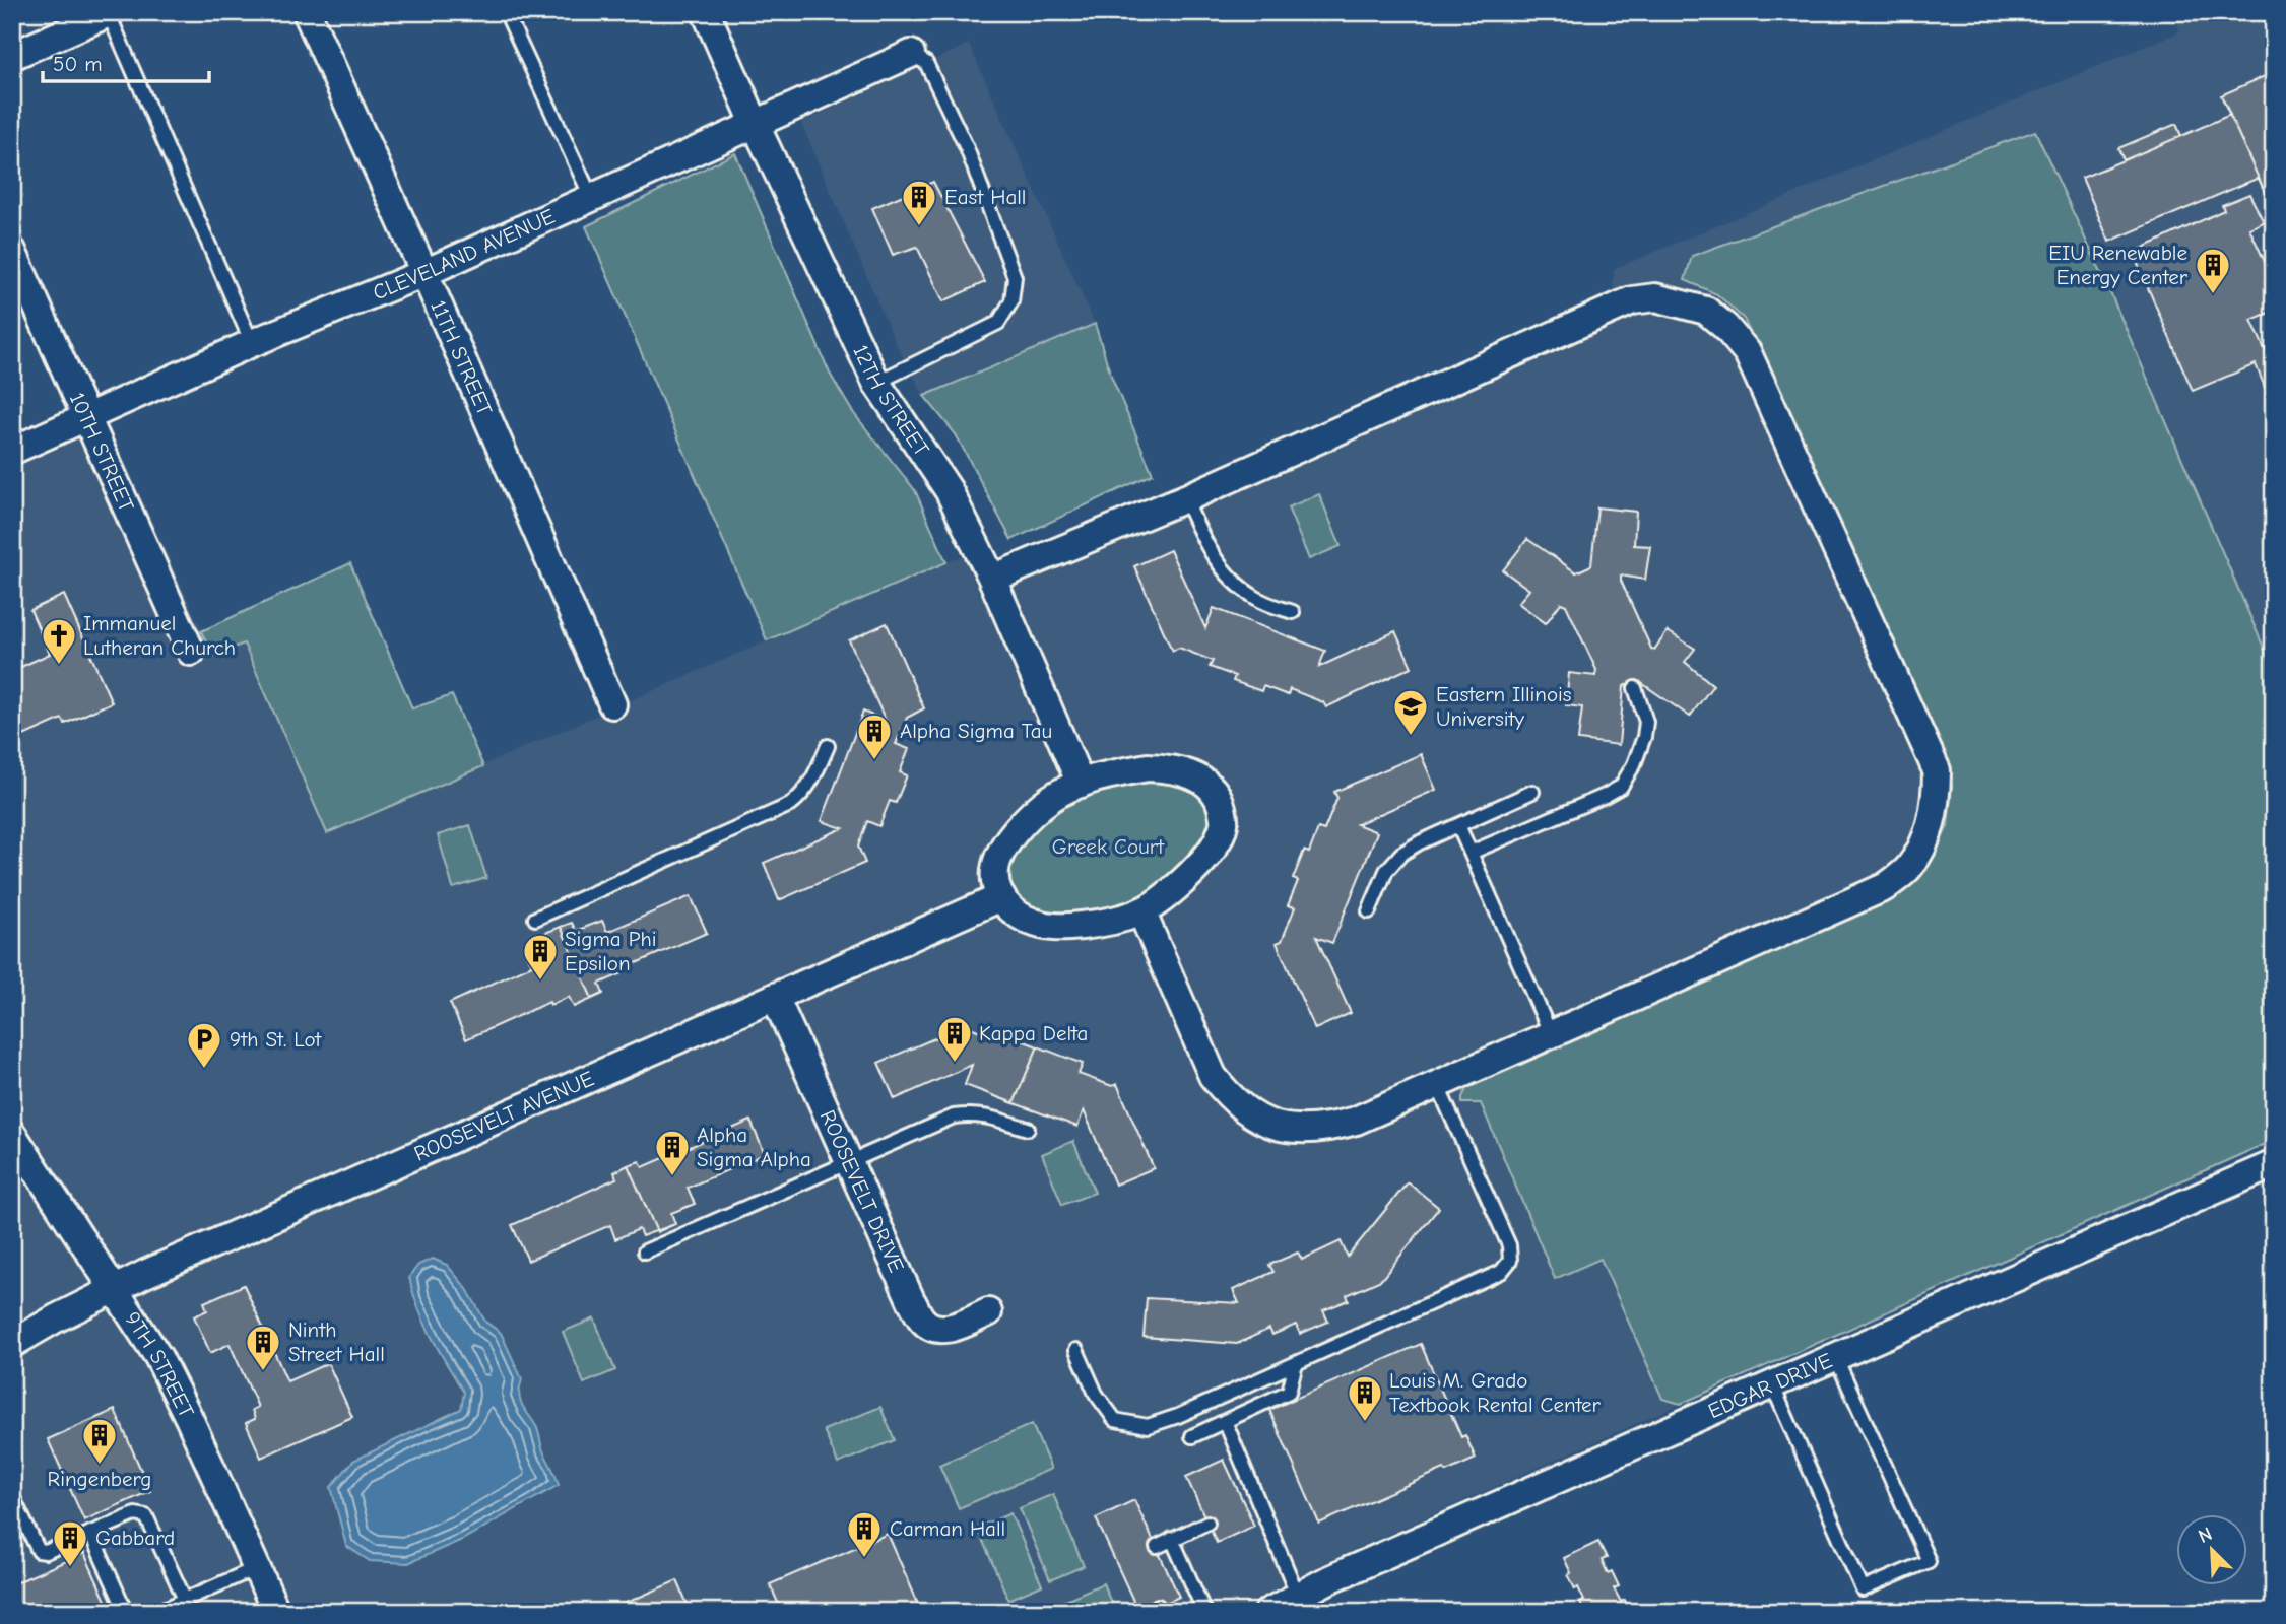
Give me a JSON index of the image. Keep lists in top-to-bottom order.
{
  "streets": {
    "street": [
      "CLEVELAND AVENUE",
      "11TH STREET",
      "12TH STREET",
      "10TH STREET",
      "ROOSEVELT AVENUE",
      "ROOSEVELT DRIVE",
      "9TH STREET",
      "EDGAR DRIVE"
    ]
  },
  "crossings": [
    ["CLEVELAND AVENUE", "11TH STREET"],
    ["CLEVELAND AVENUE", "12TH STREET"],
    ["CLEVELAND AVENUE", "10TH STREET"],
    ["12TH STREET", "ROOSEVELT AVENUE"],
    ["ROOSEVELT AVENUE", "ROOSEVELT DRIVE"],
    ["ROOSEVELT AVENUE", "9TH STREET"]
  ],
  "parks": ["Greek Court"],
  "places": {
    "building": [
      "East Hall",
      "EIU Renewable Energy Center",
      "Alpha Sigma Tau",
      "Sigma Phi Epsilon",
      "Kappa Delta",
      "Alpha Sigma Alpha",
      "Ninth Street Hall",
      "Louis M. Grado Textbook Rental Center",
      "Ringenberg",
      "Carman Hall",
      "Gabbard"
    ],
    "church": ["Immanuel Lutheran Church"],
    "school or university": ["Eastern Illinois University"],
    "parking": ["9th St. Lot"]
  },
  "scale_bar": "50 m",
  "north": "top left"
}
